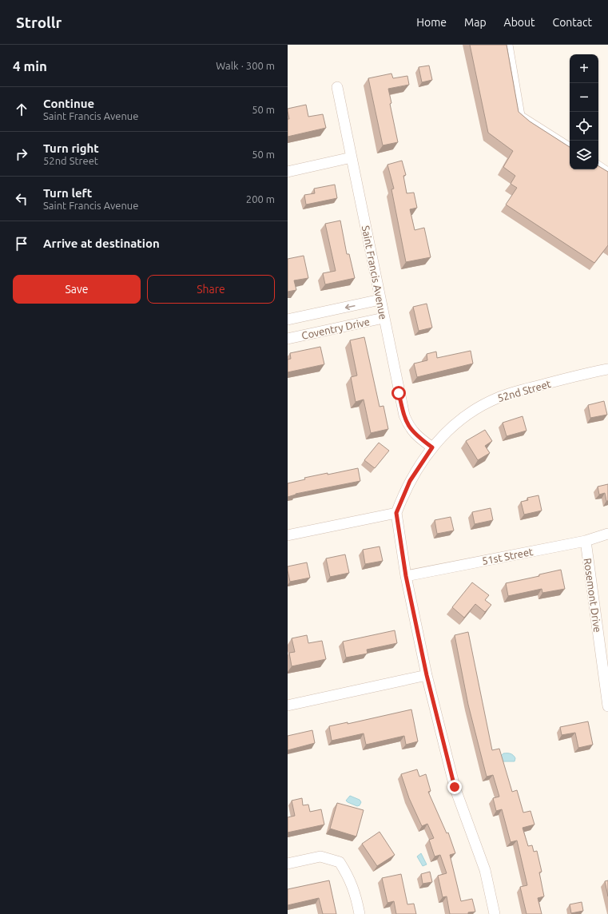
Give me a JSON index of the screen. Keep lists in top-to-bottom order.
{
  "streets": {
    "street": [
      "Saint Francis Avenue",
      "Coventry Drive",
      "52nd Street",
      "51st Street",
      "Rosemont Drive"
    ]
  },
  "crossings": [
    ["Saint Francis Avenue", "Coventry Drive"],
    ["Saint Francis Avenue", "52nd Street"],
    ["51st Street", "Rosemont Drive"]
  ],
  "page": {
    "header": "Strollr",
    "nav": [
      "Home",
      "Map",
      "About",
      "Contact"
    ],
    "heading": ["4 min", "Walk · 300 m"],
    "map_buttons": ["+", "−"],
    "list": [
      ["Continue", "Saint Francis Avenue", "50 m"],
      ["Turn right", "52nd Street", "50 m"],
      ["Turn left", "Saint Francis Avenue", "200 m"],
      "Arrive at destination"
    ],
    "buttons": ["Save", "Share"]
  }
}
